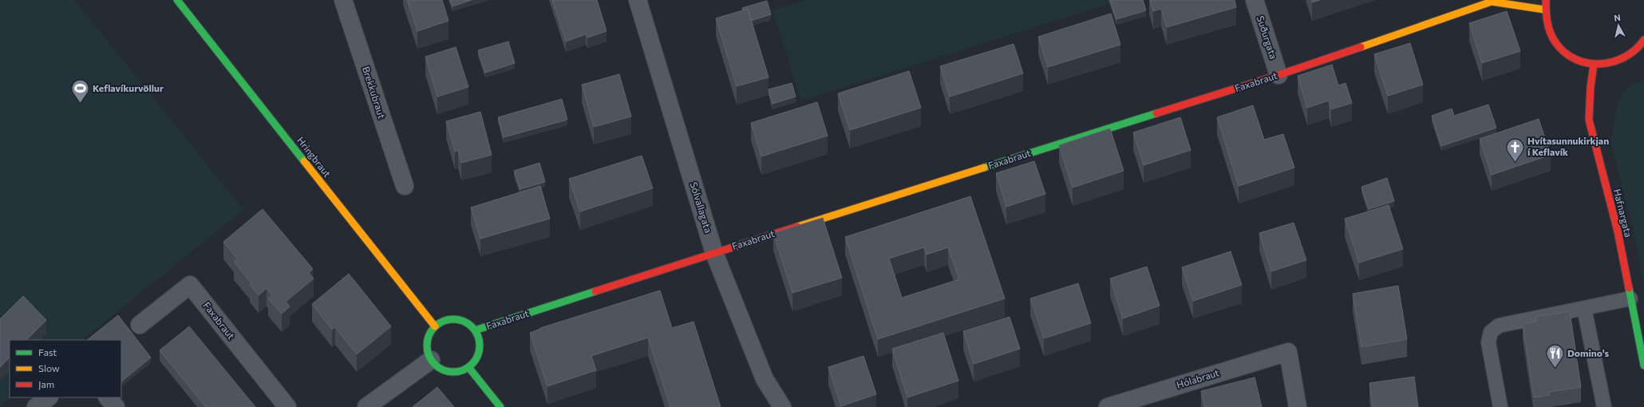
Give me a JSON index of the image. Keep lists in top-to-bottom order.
{
  "streets": {
    "street": [
      "Suðurgata",
      "Faxabraut",
      "Brekkubraut",
      "Hringbraut",
      "Sólvallagata",
      "Hafnargata",
      "Hólabraut"
    ]
  },
  "crossings": [
    ["Suðurgata", "Faxabraut"],
    ["Faxabraut", "Hringbraut"],
    ["Faxabraut", "Sólvallagata"]
  ],
  "places": {
    "sports": ["Keflavíkurvöllur"],
    "church": ["Hvítasunnukirkjan í Keflavík"],
    "restaurant": ["Domino's"]
  },
  "legend": ["Fast", "Slow", "Jam"],
  "north": "top"
}
